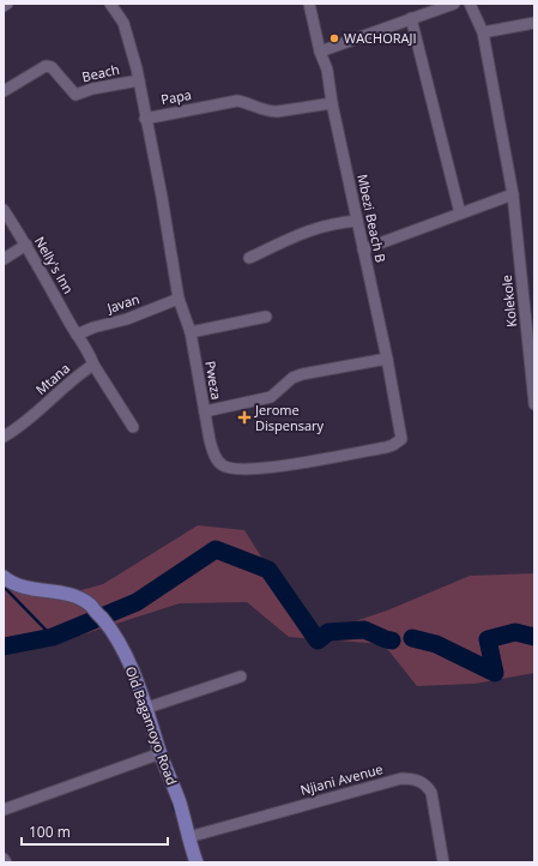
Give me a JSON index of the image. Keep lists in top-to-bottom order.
{
  "streets": {
    "main road": ["Old Bagamoyo Road"],
    "street": [
      "Beach",
      "Papa",
      "Mbezi Beach B",
      "Nelly's Inn",
      "Kolekole",
      "Javan",
      "Mtana",
      "Pweza",
      "Njiani Avenue"
    ]
  },
  "crossings": [
    ["Beach", "Papa"],
    ["Papa", "Mbezi Beach B"],
    ["Papa", "Pweza"],
    ["Mbezi Beach B", "Pweza"],
    ["Nelly's Inn", "Javan"],
    ["Javan", "Pweza"],
    ["Old Bagamoyo Road", "Njiani Avenue"]
  ],
  "places": {
    "other": ["WACHORAJI"],
    "health": ["Jerome Dispensary"]
  },
  "scale_bar": "100 m"
}
